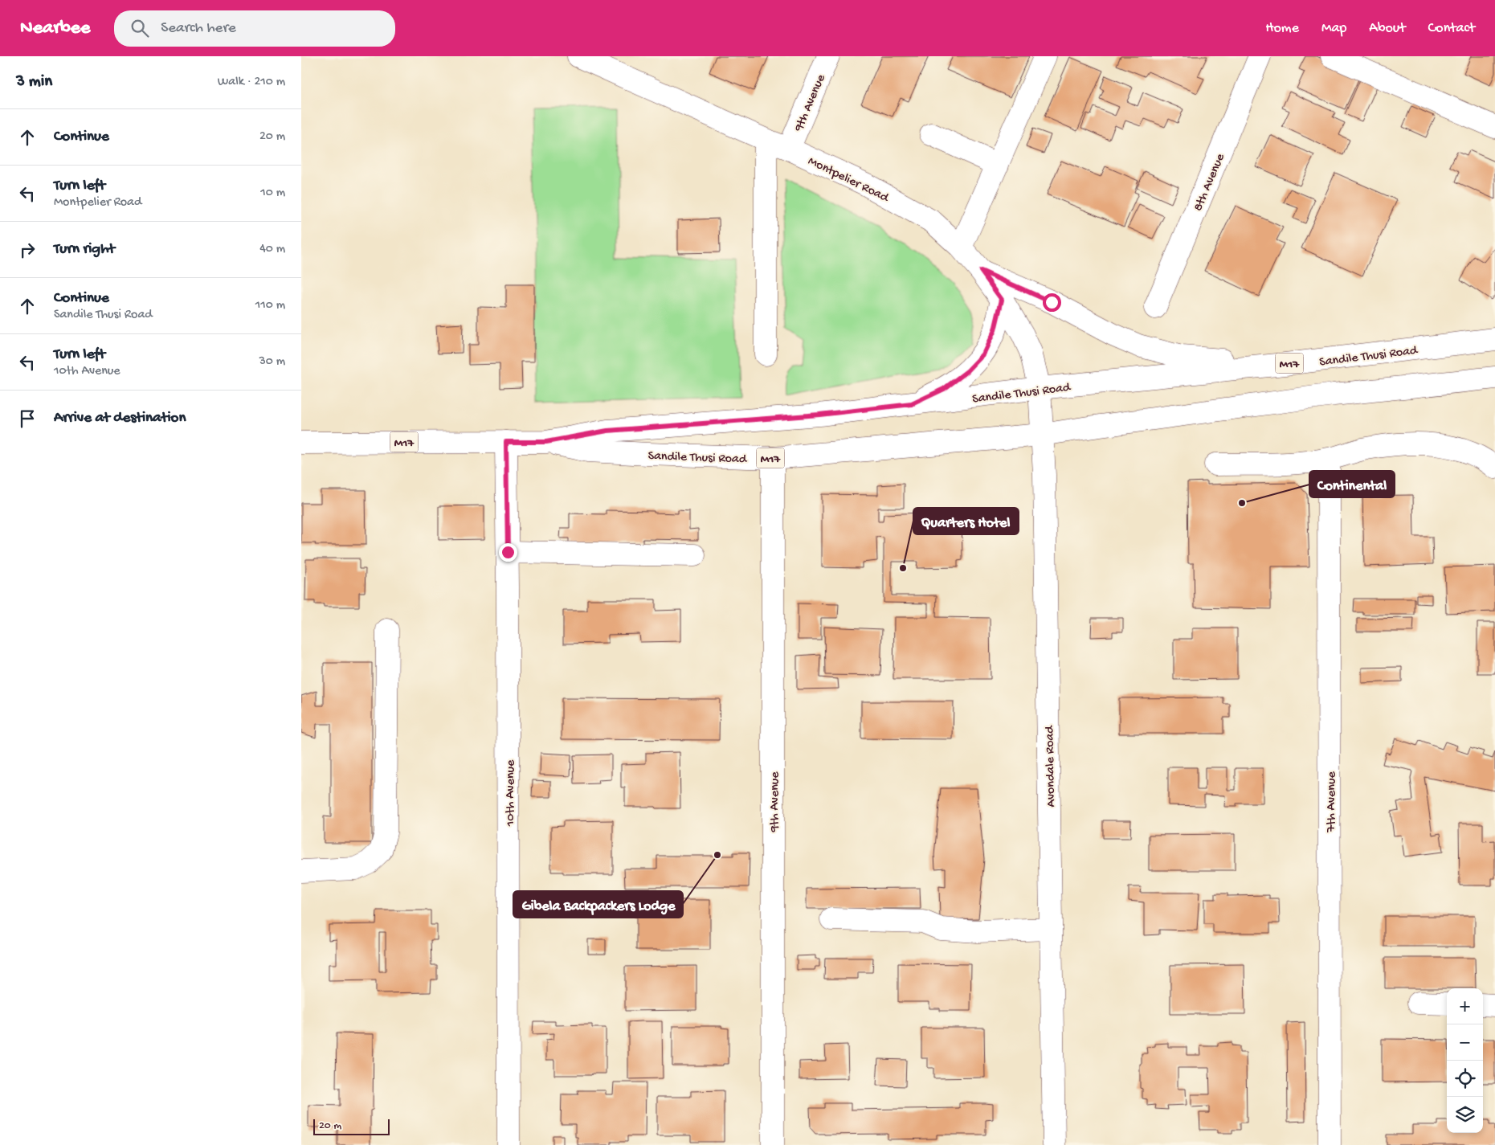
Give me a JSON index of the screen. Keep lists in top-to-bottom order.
{
  "streets": {
    "street": [
      "9th Avenue",
      "Montpelier Road",
      "8th Avenue",
      "Sandile Thusi Road",
      "M17",
      "Avondale Road",
      "10th Avenue",
      "7th Avenue"
    ]
  },
  "crossings": [
    ["9th Avenue", "Montpelier Road"],
    ["9th Avenue", "Sandile Thusi Road"],
    ["Montpelier Road", "Sandile Thusi Road"],
    ["Montpelier Road", "Avondale Road"],
    ["Sandile Thusi Road", "Avondale Road"],
    ["Sandile Thusi Road", "10th Avenue"]
  ],
  "places": ["Continental", "Quarters Hotel", "Gibela Backpackers Lodge"],
  "scale_bar": "20 m",
  "page": {
    "header": "Nearbee",
    "search": "Search here",
    "nav": [
      "Home",
      "Map",
      "About",
      "Contact"
    ],
    "heading": ["3 min", "Walk · 210 m"],
    "list": [
      ["Continue", "20 m"],
      ["Turn left", "Montpelier Road", "10 m"],
      ["Turn right", "40 m"],
      ["Continue", "Sandile Thusi Road", "110 m"],
      ["Turn left", "10th Avenue", "30 m"],
      "Arrive at destination"
    ],
    "map_buttons": ["+", "−"],
    "scale": "20 m"
  }
}
